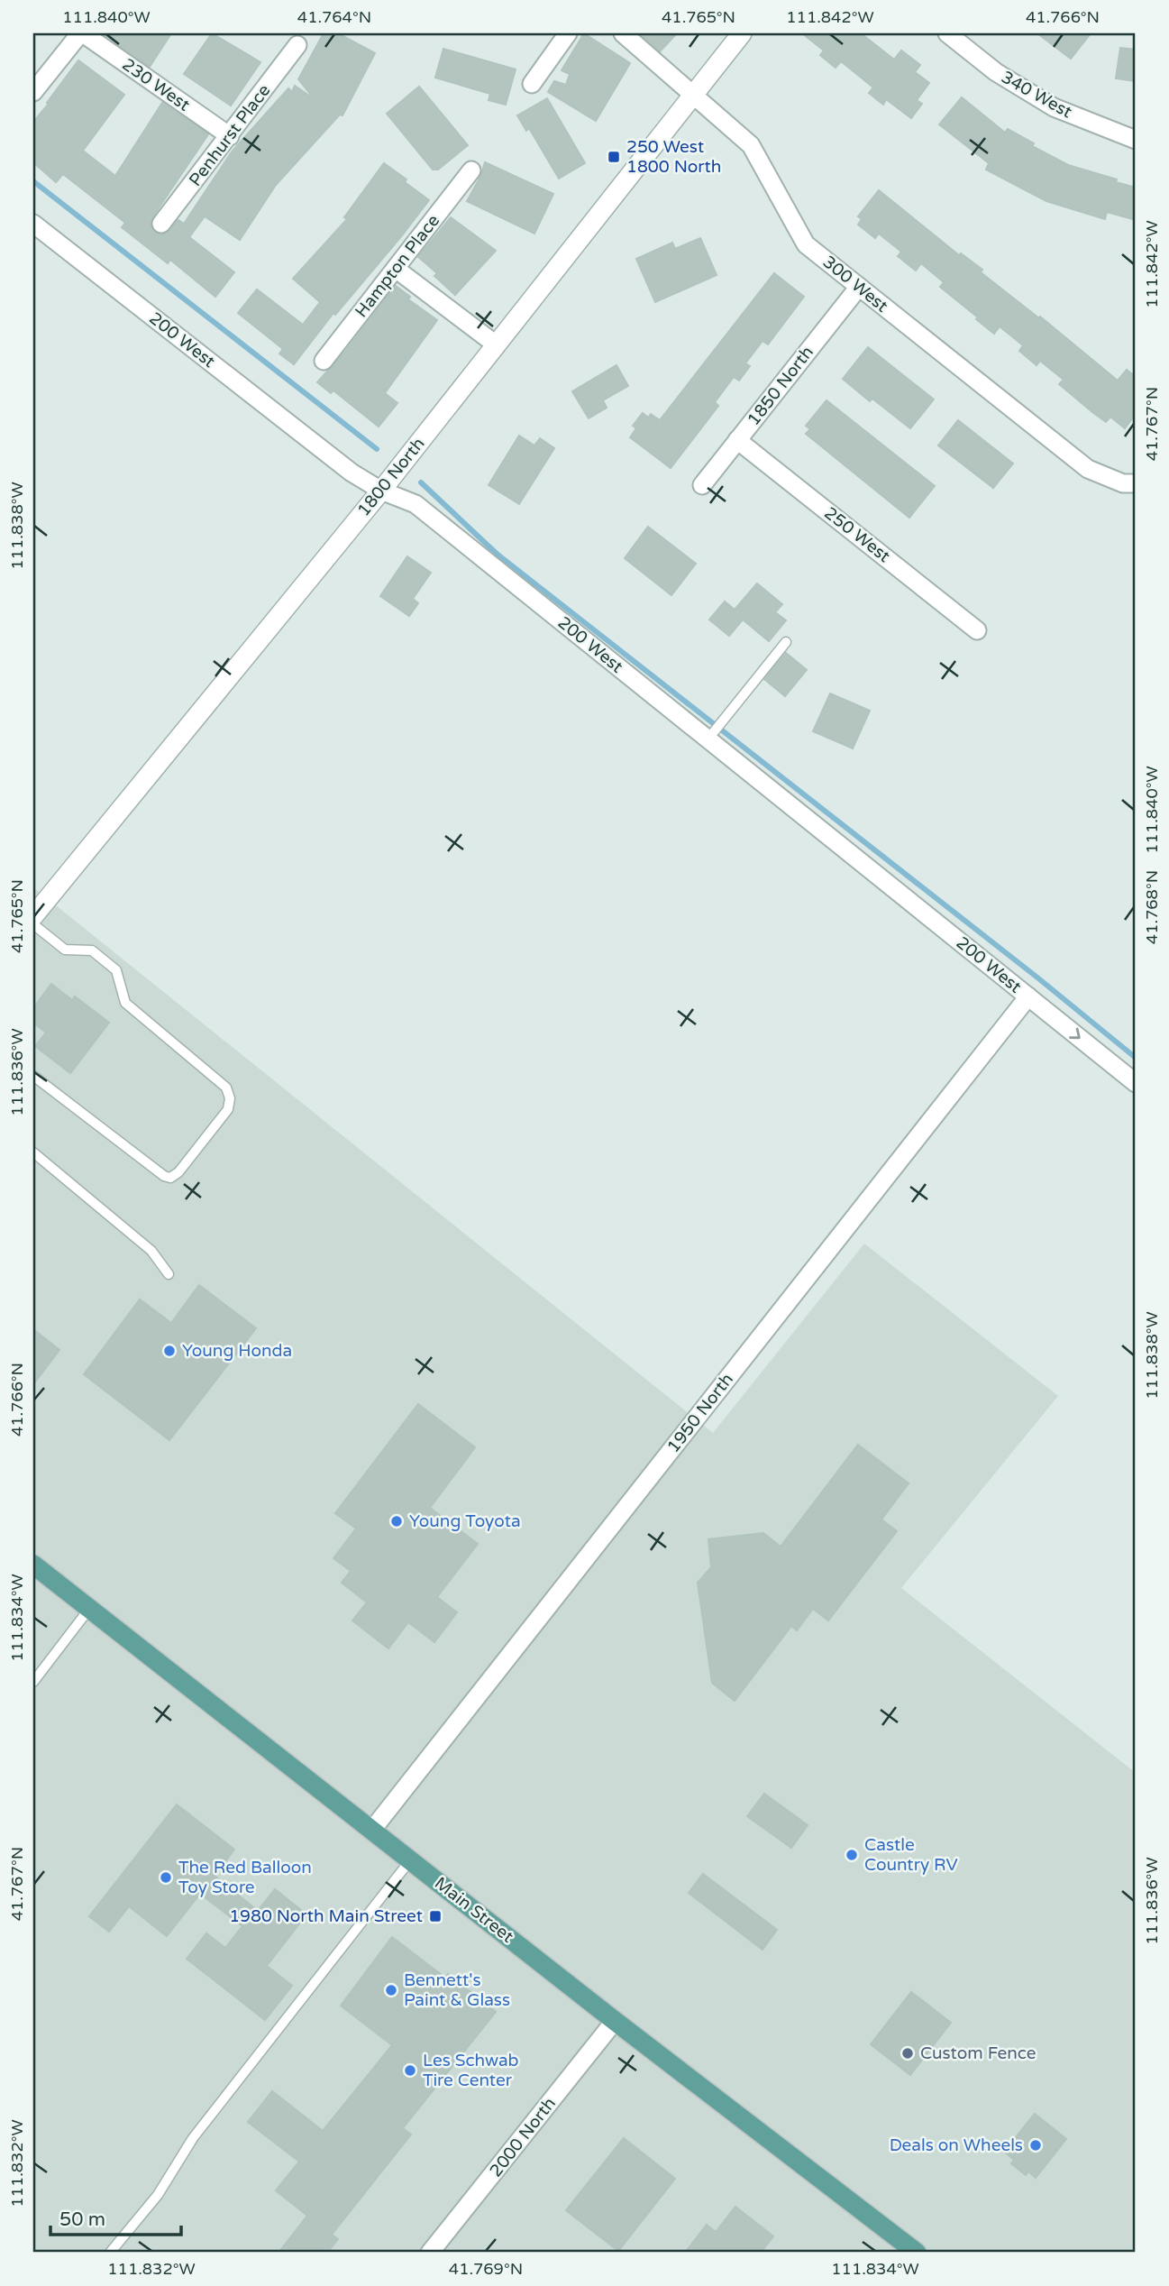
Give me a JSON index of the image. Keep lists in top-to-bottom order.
{
  "streets": {
    "main road": ["Main Street"],
    "street": [
      "230 West",
      "340 West",
      "Penhurst Place",
      "Hampton Place",
      "300 West",
      "200 West",
      "1850 North",
      "1800 North",
      "250 West",
      "1950 North",
      "2000 North"
    ]
  },
  "crossings": [
    ["230 West", "Penhurst Place"],
    ["300 West", "1850 North"],
    ["300 West", "1800 North"],
    ["200 West", "1800 North"],
    ["200 West", "1950 North"],
    ["1850 North", "250 West"],
    ["1950 North", "Main Street"],
    ["Main Street", "2000 North"]
  ],
  "places": {
    "transit": ["250 West 1800 North", "1980 North Main Street"],
    "other": [
      "Young Honda",
      "Young Toyota",
      "Castle Country RV",
      "The Red Balloon Toy Store",
      "Bennett's Paint & Glass",
      "Custom Fence",
      "Les Schwab Tire Center",
      "Deals on Wheels"
    ]
  },
  "scale_bar": "50 m",
  "coordinates": [
    "111.840°W",
    "41.764°N",
    "41.765°N",
    "111.842°W",
    "41.766°N",
    "41.767°N",
    "111.838°W",
    "41.768°N",
    "111.836°W",
    "111.834°W",
    "111.832°W",
    "41.769°N"
  ]
}
